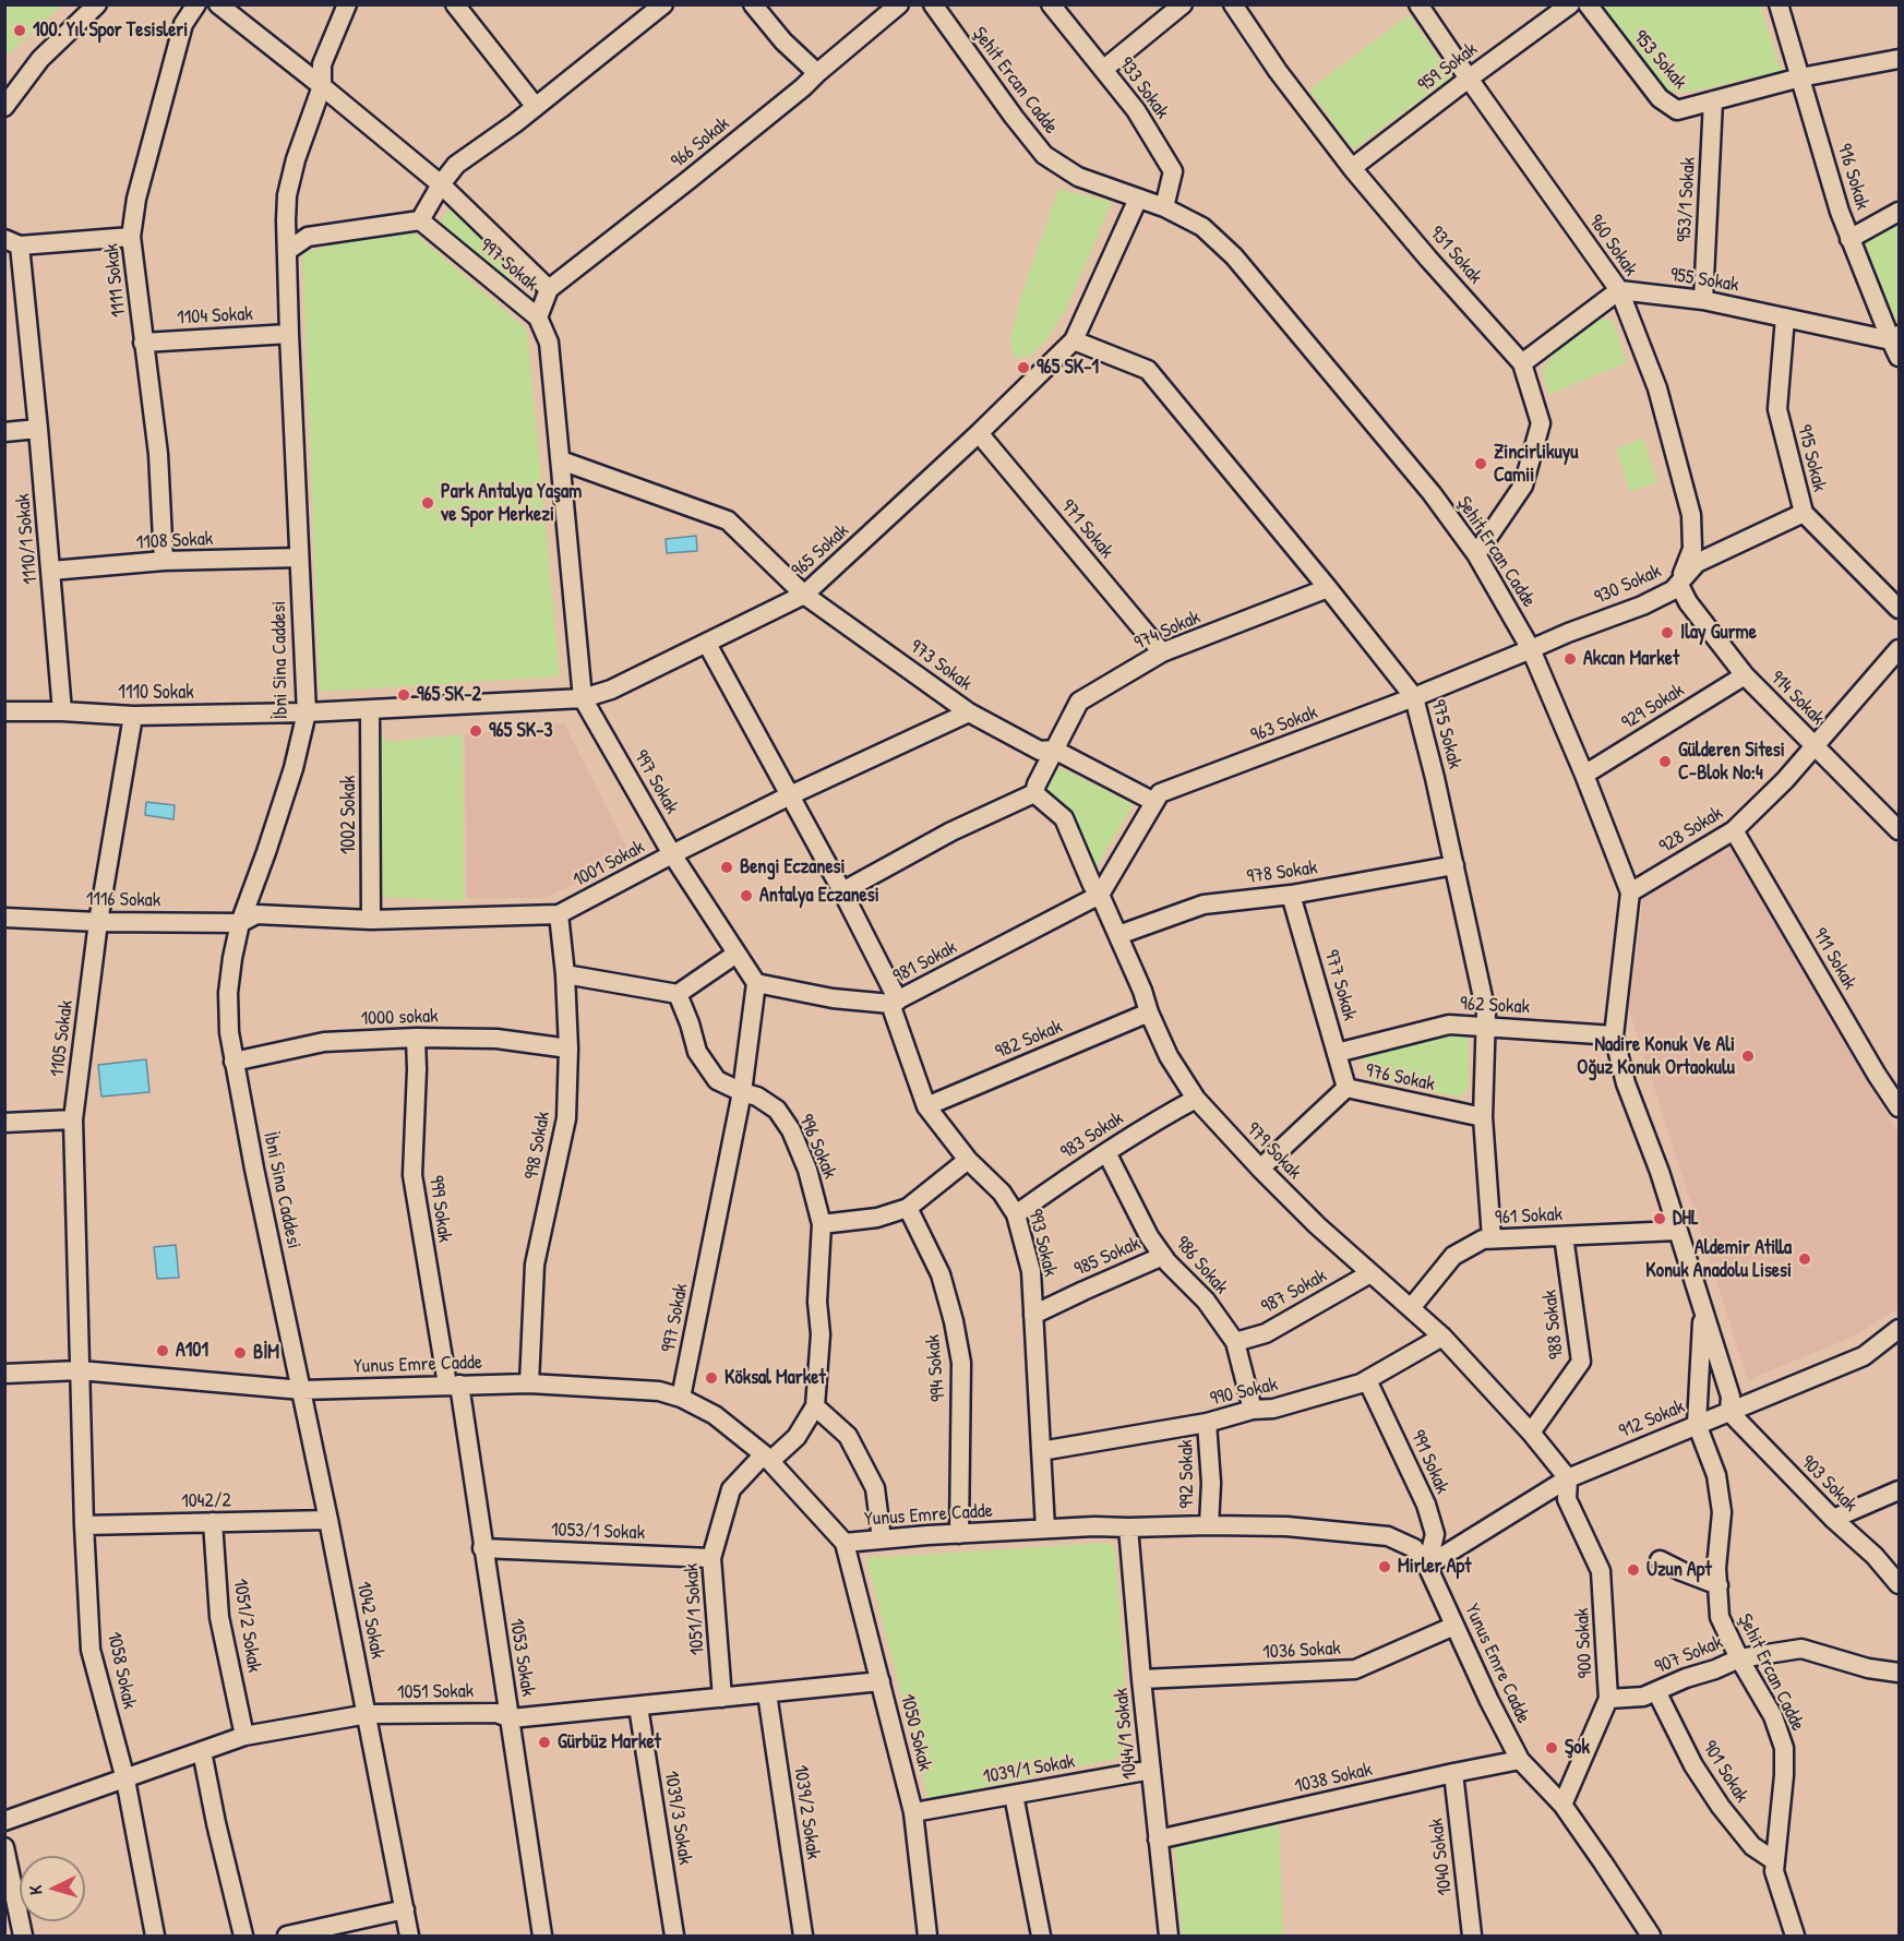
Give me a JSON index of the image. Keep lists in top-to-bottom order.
{
  "streets": {
    "street": [
      "953 Sokak",
      "959 Sokak",
      "Şehit Ercan Cadde",
      "933 Sokak",
      "966 Sokak",
      "916 Sokak",
      "953/1 Sokak",
      "960 Sokak",
      "931 Sokak",
      "997 Sokak",
      "1111 Sokak",
      "955 Sokak",
      "1104 Sokak",
      "915 Sokak",
      "971 Sokak",
      "1110/1 Sokak",
      "1108 Sokak",
      "965 Sokak",
      "930 Sokak",
      "974 Sokak",
      "İbni Sina Caddesi",
      "973 Sokak",
      "1110 Sokak",
      "914 Sokak",
      "929 Sokak",
      "963 Sokak",
      "975 Sokak",
      "1002 Sokak",
      "928 Sokak",
      "1001 Sokak",
      "978 Sokak",
      "1116 Sokak",
      "911 Sokak",
      "981 Sokak",
      "977 Sokak",
      "962 Sokak",
      "1000 sokak",
      "1105 Sokak",
      "982 Sokak",
      "976 Sokak",
      "983 Sokak",
      "998 Sokak",
      "996 Sokak",
      "979 Sokak",
      "999 Sokak",
      "961 Sokak",
      "993 Sokak",
      "985 Sokak",
      "986 Sokak",
      "987 Sokak",
      "988 Sokak",
      "Yunus Emre Cadde",
      "994 Sokak",
      "990 Sokak",
      "912 Sokak",
      "991 Sokak",
      "992 Sokak",
      "903 Sokak",
      "1042/2",
      "1053/1 Sokak",
      "1051/1 Sokak",
      "1042 Sokak",
      "1051/2 Sokak",
      "900 Sokak",
      "1036 Sokak",
      "907 Sokak",
      "1053 Sokak",
      "1058 Sokak",
      "1051 Sokak",
      "1050 Sokak",
      "1044/1 Sokak",
      "1039/1 Sokak",
      "901 Sokak",
      "1038 Sokak",
      "1039/2 Sokak",
      "1039/3 Sokak",
      "1040 Sokak"
    ]
  },
  "crossings": [
    ["953 Sokak", "953/1 Sokak"],
    ["959 Sokak", "960 Sokak"],
    ["959 Sokak", "931 Sokak"],
    ["Şehit Ercan Cadde", "933 Sokak"],
    ["Şehit Ercan Cadde", "931 Sokak"],
    ["Şehit Ercan Cadde", "965 Sokak"],
    ["Şehit Ercan Cadde", "930 Sokak"],
    ["Şehit Ercan Cadde", "929 Sokak"],
    ["Şehit Ercan Cadde", "963 Sokak"],
    ["Şehit Ercan Cadde", "928 Sokak"],
    ["Şehit Ercan Cadde", "962 Sokak"],
    ["Şehit Ercan Cadde", "961 Sokak"],
    ["Şehit Ercan Cadde", "912 Sokak"],
    ["Şehit Ercan Cadde", "903 Sokak"],
    ["Şehit Ercan Cadde", "907 Sokak"],
    ["Şehit Ercan Cadde", "901 Sokak"],
    ["916 Sokak", "955 Sokak"],
    ["953/1 Sokak", "955 Sokak"],
    ["960 Sokak", "955 Sokak"],
    ["960 Sokak", "930 Sokak"],
    ["960 Sokak", "914 Sokak"],
    ["997 Sokak", "965 Sokak"],
    ["997 Sokak", "973 Sokak"],
    ["997 Sokak", "1001 Sokak"],
    ["997 Sokak", "981 Sokak"],
    ["997 Sokak", "996 Sokak"],
    ["997 Sokak", "Yunus Emre Cadde"],
    ["1111 Sokak", "1104 Sokak"],
    ["1111 Sokak", "1108 Sokak"],
    ["955 Sokak", "915 Sokak"],
    ["1104 Sokak", "İbni Sina Caddesi"],
    ["915 Sokak", "930 Sokak"],
    ["971 Sokak", "965 Sokak"],
    ["971 Sokak", "974 Sokak"],
    ["1110/1 Sokak", "1108 Sokak"],
    ["1110/1 Sokak", "1110 Sokak"],
    ["1108 Sokak", "İbni Sina Caddesi"],
    ["965 Sokak", "İbni Sina Caddesi"],
    ["965 Sokak", "973 Sokak"],
    ["965 Sokak", "1110 Sokak"],
    ["965 Sokak", "975 Sokak"],
    ["965 Sokak", "1002 Sokak"],
    ["965 Sokak", "993 Sokak"],
    ["930 Sokak", "914 Sokak"],
    ["930 Sokak", "963 Sokak"],
    ["974 Sokak", "973 Sokak"],
    ["974 Sokak", "975 Sokak"],
    ["974 Sokak", "979 Sokak"],
    ["İbni Sina Caddesi", "1110 Sokak"],
    ["İbni Sina Caddesi", "1001 Sokak"],
    ["İbni Sina Caddesi", "1116 Sokak"],
    ["İbni Sina Caddesi", "1000 sokak"],
    ["İbni Sina Caddesi", "Yunus Emre Cadde"],
    ["İbni Sina Caddesi", "1042 Sokak"],
    ["973 Sokak", "963 Sokak"],
    ["973 Sokak", "1001 Sokak"],
    ["1110 Sokak", "1105 Sokak"],
    ["914 Sokak", "929 Sokak"],
    ["914 Sokak", "928 Sokak"],
    ["963 Sokak", "975 Sokak"],
    ["963 Sokak", "981 Sokak"],
    ["963 Sokak", "979 Sokak"],
    ["975 Sokak", "978 Sokak"],
    ["975 Sokak", "962 Sokak"],
    ["975 Sokak", "976 Sokak"],
    ["975 Sokak", "961 Sokak"],
    ["1002 Sokak", "1001 Sokak"],
    ["928 Sokak", "911 Sokak"],
    ["1001 Sokak", "1116 Sokak"],
    ["1001 Sokak", "998 Sokak"],
    ["1001 Sokak", "993 Sokak"],
    ["978 Sokak", "977 Sokak"],
    ["978 Sokak", "979 Sokak"],
    ["1116 Sokak", "1105 Sokak"],
    ["981 Sokak", "979 Sokak"],
    ["981 Sokak", "993 Sokak"],
    ["977 Sokak", "962 Sokak"],
    ["977 Sokak", "976 Sokak"],
    ["1000 sokak", "998 Sokak"],
    ["1000 sokak", "999 Sokak"],
    ["1105 Sokak", "Yunus Emre Cadde"],
    ["1105 Sokak", "1058 Sokak"],
    ["982 Sokak", "979 Sokak"],
    ["982 Sokak", "993 Sokak"],
    ["976 Sokak", "979 Sokak"],
    ["983 Sokak", "979 Sokak"],
    ["983 Sokak", "993 Sokak"],
    ["983 Sokak", "986 Sokak"],
    ["998 Sokak", "Yunus Emre Cadde"],
    ["996 Sokak", "Yunus Emre Cadde"],
    ["996 Sokak", "1051/1 Sokak"],
    ["979 Sokak", "961 Sokak"],
    ["979 Sokak", "987 Sokak"],
    ["979 Sokak", "988 Sokak"],
    ["979 Sokak", "990 Sokak"],
    ["979 Sokak", "912 Sokak"],
    ["979 Sokak", "900 Sokak"],
    ["999 Sokak", "Yunus Emre Cadde"],
    ["999 Sokak", "1053 Sokak"],
    ["961 Sokak", "988 Sokak"],
    ["993 Sokak", "985 Sokak"],
    ["993 Sokak", "Yunus Emre Cadde"],
    ["993 Sokak", "990 Sokak"],
    ["985 Sokak", "986 Sokak"],
    ["986 Sokak", "987 Sokak"],
    ["986 Sokak", "990 Sokak"],
    ["Yunus Emre Cadde", "994 Sokak"],
    ["Yunus Emre Cadde", "912 Sokak"],
    ["Yunus Emre Cadde", "991 Sokak"],
    ["Yunus Emre Cadde", "992 Sokak"],
    ["Yunus Emre Cadde", "1051/1 Sokak"],
    ["Yunus Emre Cadde", "1042 Sokak"],
    ["Yunus Emre Cadde", "900 Sokak"],
    ["Yunus Emre Cadde", "1036 Sokak"],
    ["Yunus Emre Cadde", "1053 Sokak"],
    ["Yunus Emre Cadde", "1058 Sokak"],
    ["Yunus Emre Cadde", "1050 Sokak"],
    ["Yunus Emre Cadde", "1044/1 Sokak"],
    ["Yunus Emre Cadde", "1038 Sokak"],
    ["990 Sokak", "991 Sokak"],
    ["990 Sokak", "992 Sokak"],
    ["912 Sokak", "991 Sokak"],
    ["912 Sokak", "903 Sokak"],
    ["912 Sokak", "900 Sokak"],
    ["1042/2", "1042 Sokak"],
    ["1042/2", "1051/2 Sokak"],
    ["1042/2", "1058 Sokak"],
    ["1053/1 Sokak", "1051/1 Sokak"],
    ["1053/1 Sokak", "1053 Sokak"],
    ["1051/1 Sokak", "1051 Sokak"],
    ["1042 Sokak", "1051 Sokak"],
    ["1051/2 Sokak", "1051 Sokak"],
    ["900 Sokak", "907 Sokak"],
    ["1036 Sokak", "1044/1 Sokak"],
    ["907 Sokak", "901 Sokak"],
    ["1053 Sokak", "1051 Sokak"],
    ["1058 Sokak", "1051 Sokak"],
    ["1051 Sokak", "1050 Sokak"],
    ["1051 Sokak", "1039/2 Sokak"],
    ["1051 Sokak", "1039/3 Sokak"],
    ["1050 Sokak", "1039/1 Sokak"],
    ["1044/1 Sokak", "1039/1 Sokak"],
    ["1044/1 Sokak", "1038 Sokak"],
    ["1038 Sokak", "1040 Sokak"]
  ],
  "places": [
    "100. Yıl Spor Tesisleri",
    "965 SK-1",
    "Zincirlikuyu Camii",
    "Park Antalya Yaşam ve Spor Merkezi",
    "Ilay Gurme",
    "Akcan Market",
    "965 SK-2",
    "965 SK-3",
    "Gülderen Sitesi C-Blok No:4",
    "Bengi Eczanesi",
    "Antalya Eczanesi",
    "Nadire Konuk Ve Ali Oğuz Konuk Ortaokulu",
    "DHL",
    "Aldemir Atilla Konuk Anadolu Lisesi",
    "A101",
    "BİM",
    "Köksal Market",
    "Mirler Apt",
    "Uzun Apt",
    "Gürbüz Market",
    "Şok"
  ],
  "north": "left"
}
